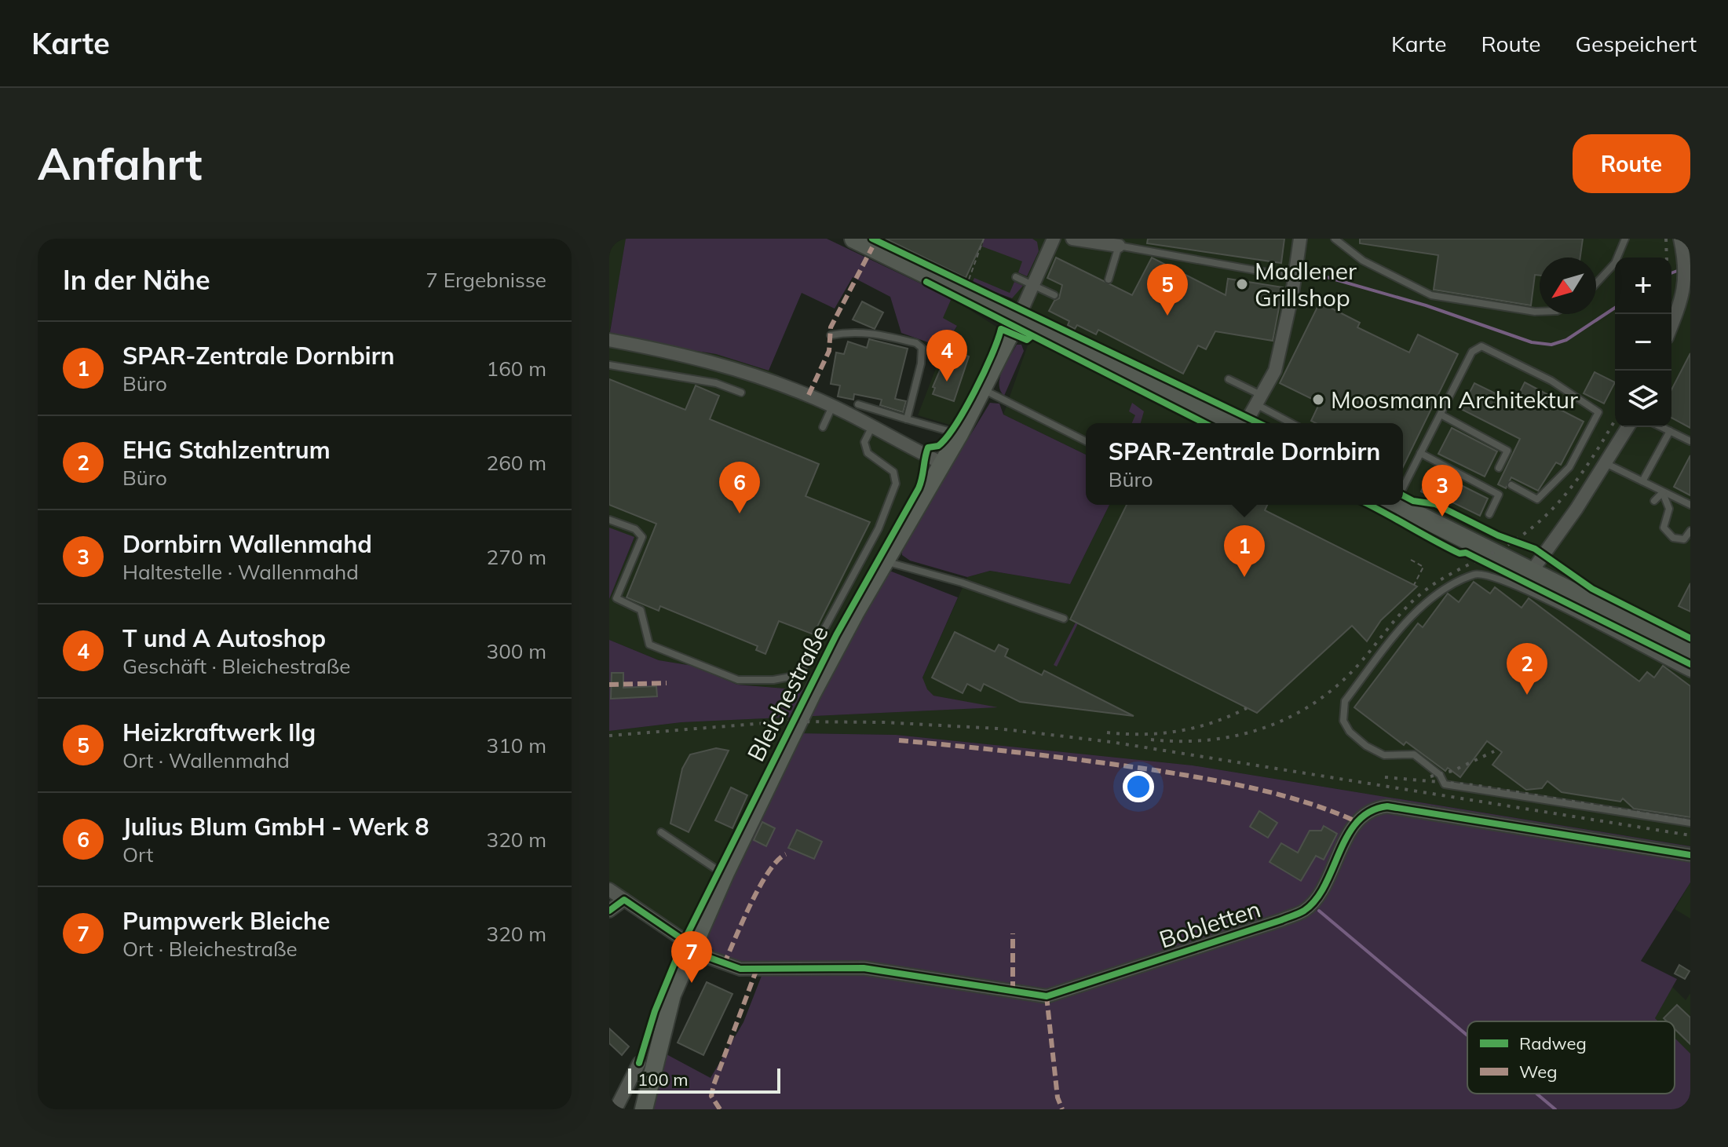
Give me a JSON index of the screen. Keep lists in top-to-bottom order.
{
  "streets": {
    "main road": ["Bleichestraße"],
    "street": ["Bobletten"]
  },
  "crossings": [
    ["Bleichestraße", "Bobletten"]
  ],
  "places": ["Madlener Grillshop", "Moosmann Architektur"],
  "legend": ["Radweg", "Weg"],
  "scale_bar": "100 m",
  "north": "bottom left",
  "page": {
    "header": "Karte",
    "nav": ["Karte", "Route", "Gespeichert"],
    "buttons": "Route",
    "title": "Anfahrt",
    "heading": ["In der Nähe", "7 Ergebnisse"],
    "map_buttons": ["+", "−"],
    "pins": [
      "5",
      "4",
      "6",
      "3",
      "1",
      "2",
      "7"
    ],
    "list": [
      {
        "mark": "1",
        "name": "SPAR-Zentrale Dornbirn",
        "note": "Büro",
        "value": "160 m"
      },
      {
        "mark": "2",
        "name": "EHG Stahlzentrum",
        "note": "Büro",
        "value": "260 m"
      },
      {
        "mark": "3",
        "name": "Dornbirn Wallenmahd",
        "note": "Haltestelle · Wallenmahd",
        "value": "270 m"
      },
      {
        "mark": "4",
        "name": "T und A Autoshop",
        "note": "Geschäft · Bleichestraße",
        "value": "300 m"
      },
      {
        "mark": "5",
        "name": "Heizkraftwerk Ilg",
        "note": "Ort · Wallenmahd",
        "value": "310 m"
      },
      {
        "mark": "6",
        "name": "Julius Blum GmbH - Werk 8",
        "note": "Ort",
        "value": "320 m"
      },
      {
        "mark": "7",
        "name": "Pumpwerk Bleiche",
        "note": "Ort · Bleichestraße",
        "value": "320 m"
      }
    ],
    "popup": ["SPAR-Zentrale Dornbirn", "Büro"],
    "scale": "100 m"
  }
}
